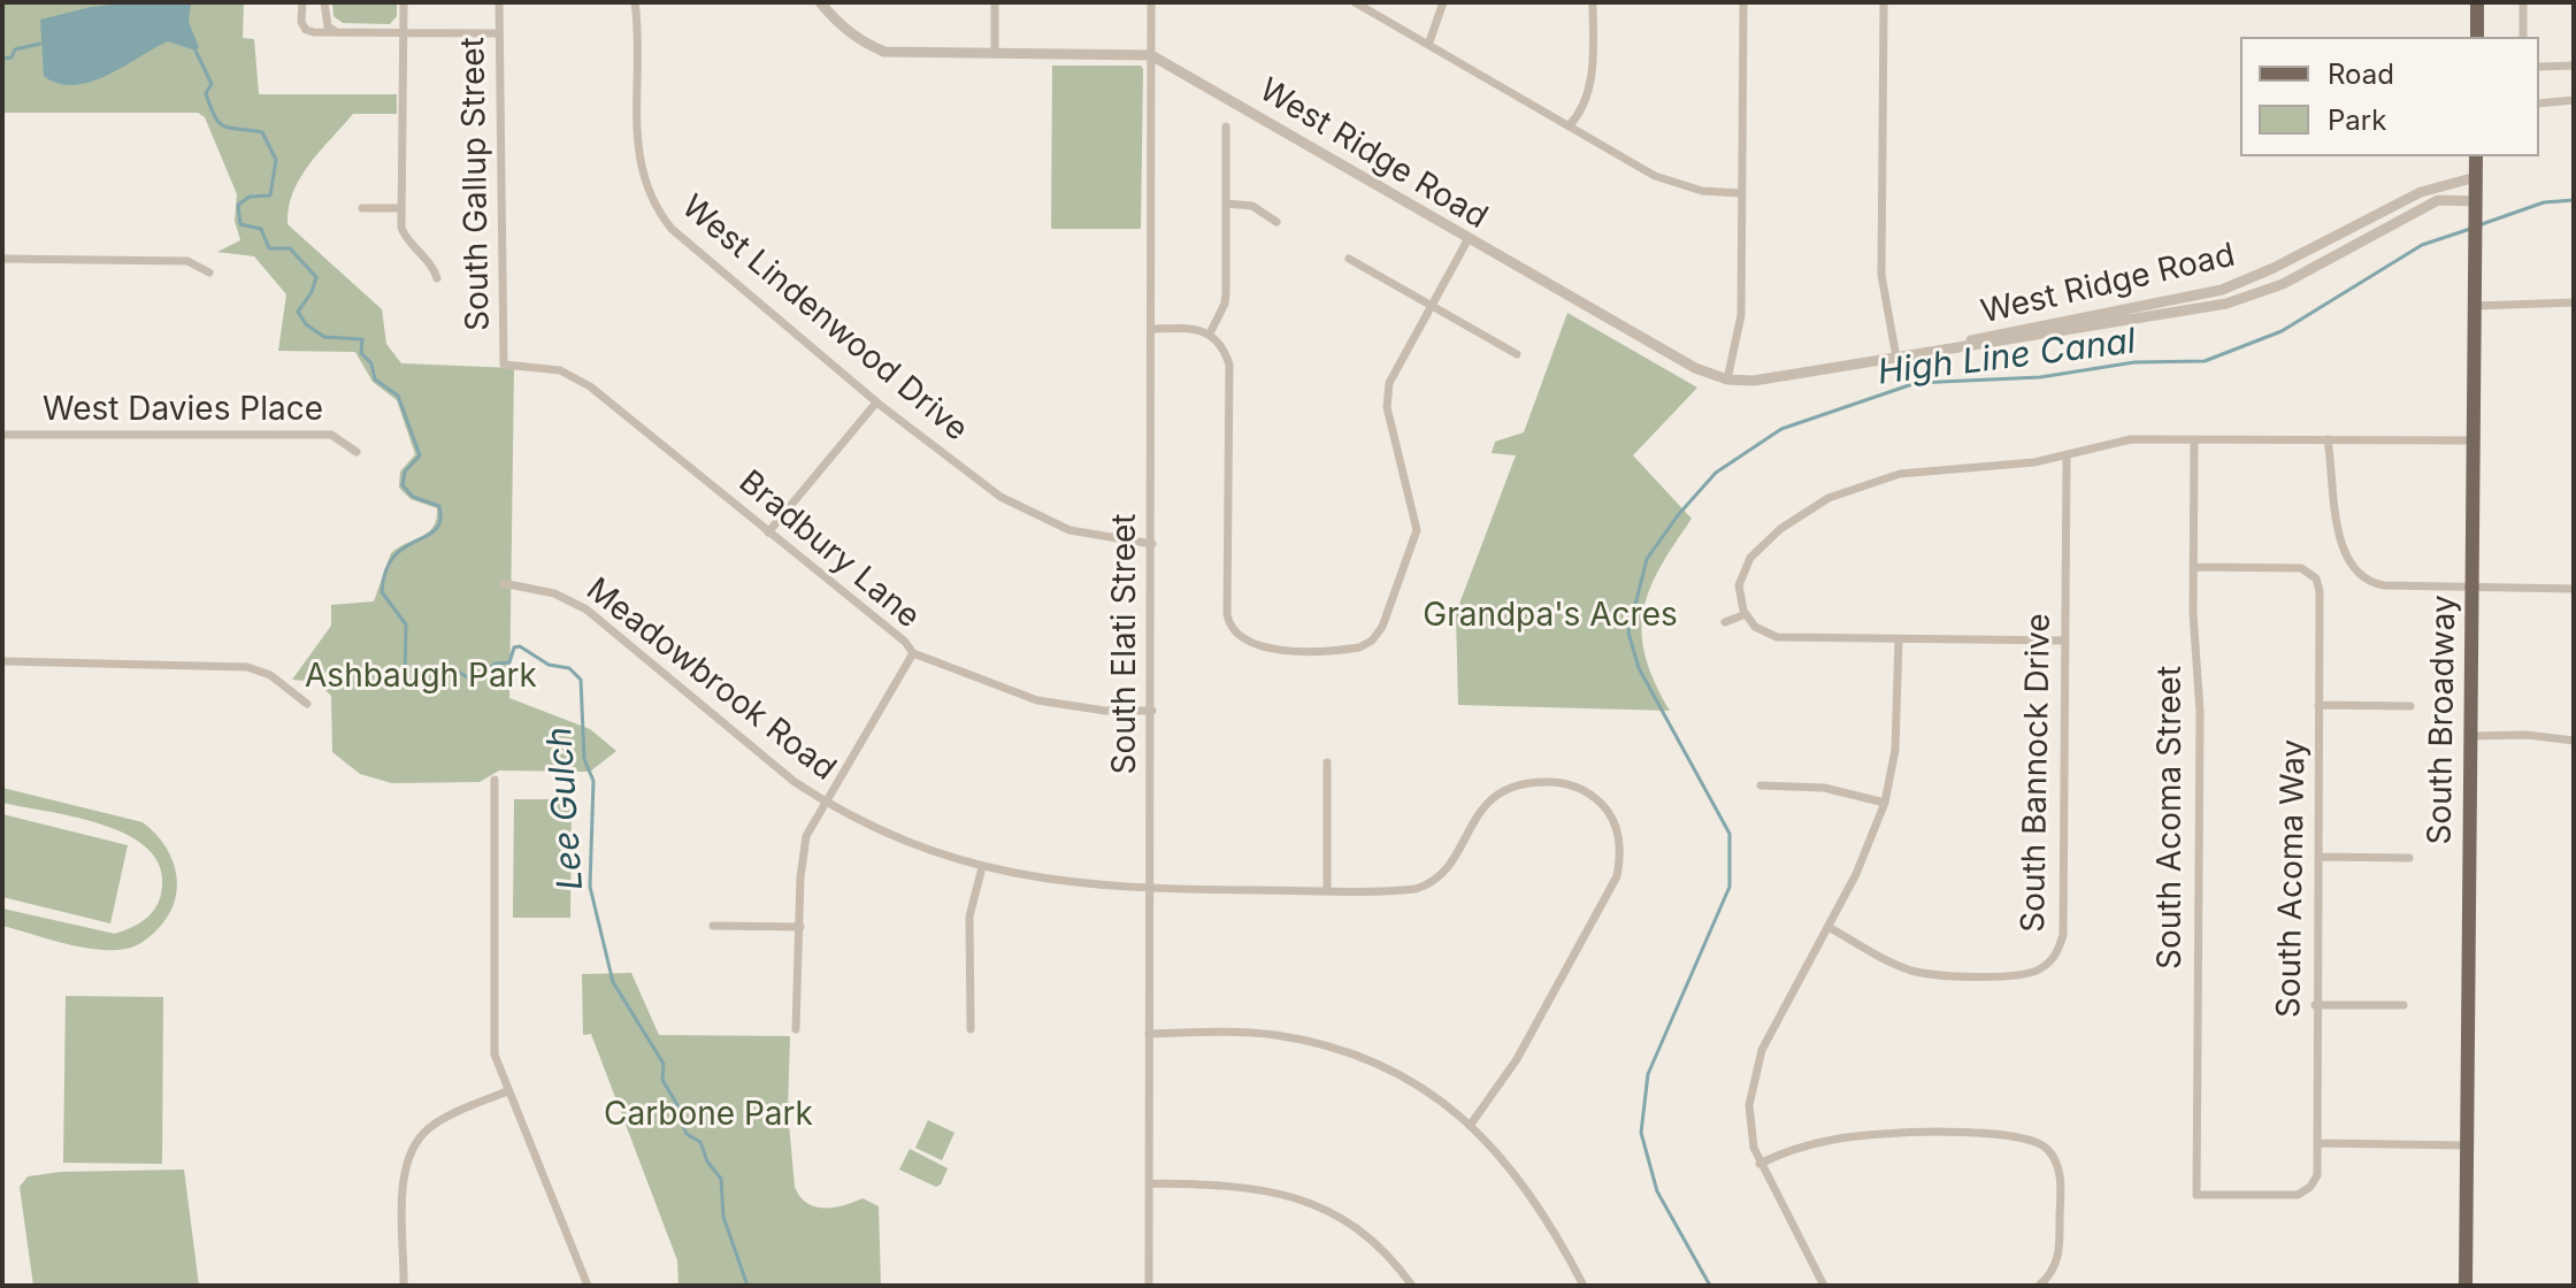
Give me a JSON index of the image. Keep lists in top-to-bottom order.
{
  "streets": {
    "main road": ["South Broadway"],
    "street": [
      "West Ridge Road",
      "South Gallup Street",
      "West Lindenwood Drive",
      "West Davies Place",
      "Bradbury Lane",
      "South Elati Street",
      "Meadowbrook Road",
      "South Bannock Drive",
      "South Acoma Street",
      "South Acoma Way"
    ]
  },
  "crossings": [
    ["West Ridge Road", "South Elati Street"],
    ["West Ridge Road", "South Broadway"],
    ["South Gallup Street", "Bradbury Lane"],
    ["West Lindenwood Drive", "South Elati Street"],
    ["Bradbury Lane", "South Elati Street"],
    ["South Elati Street", "Meadowbrook Road"],
    ["South Acoma Street", "South Acoma Way"]
  ],
  "water": ["High Line Canal", "Lee Gulch"],
  "parks": ["Grandpa's Acres", "Ashbaugh Park", "Carbone Park"],
  "legend": ["Road", "Park"]
}
